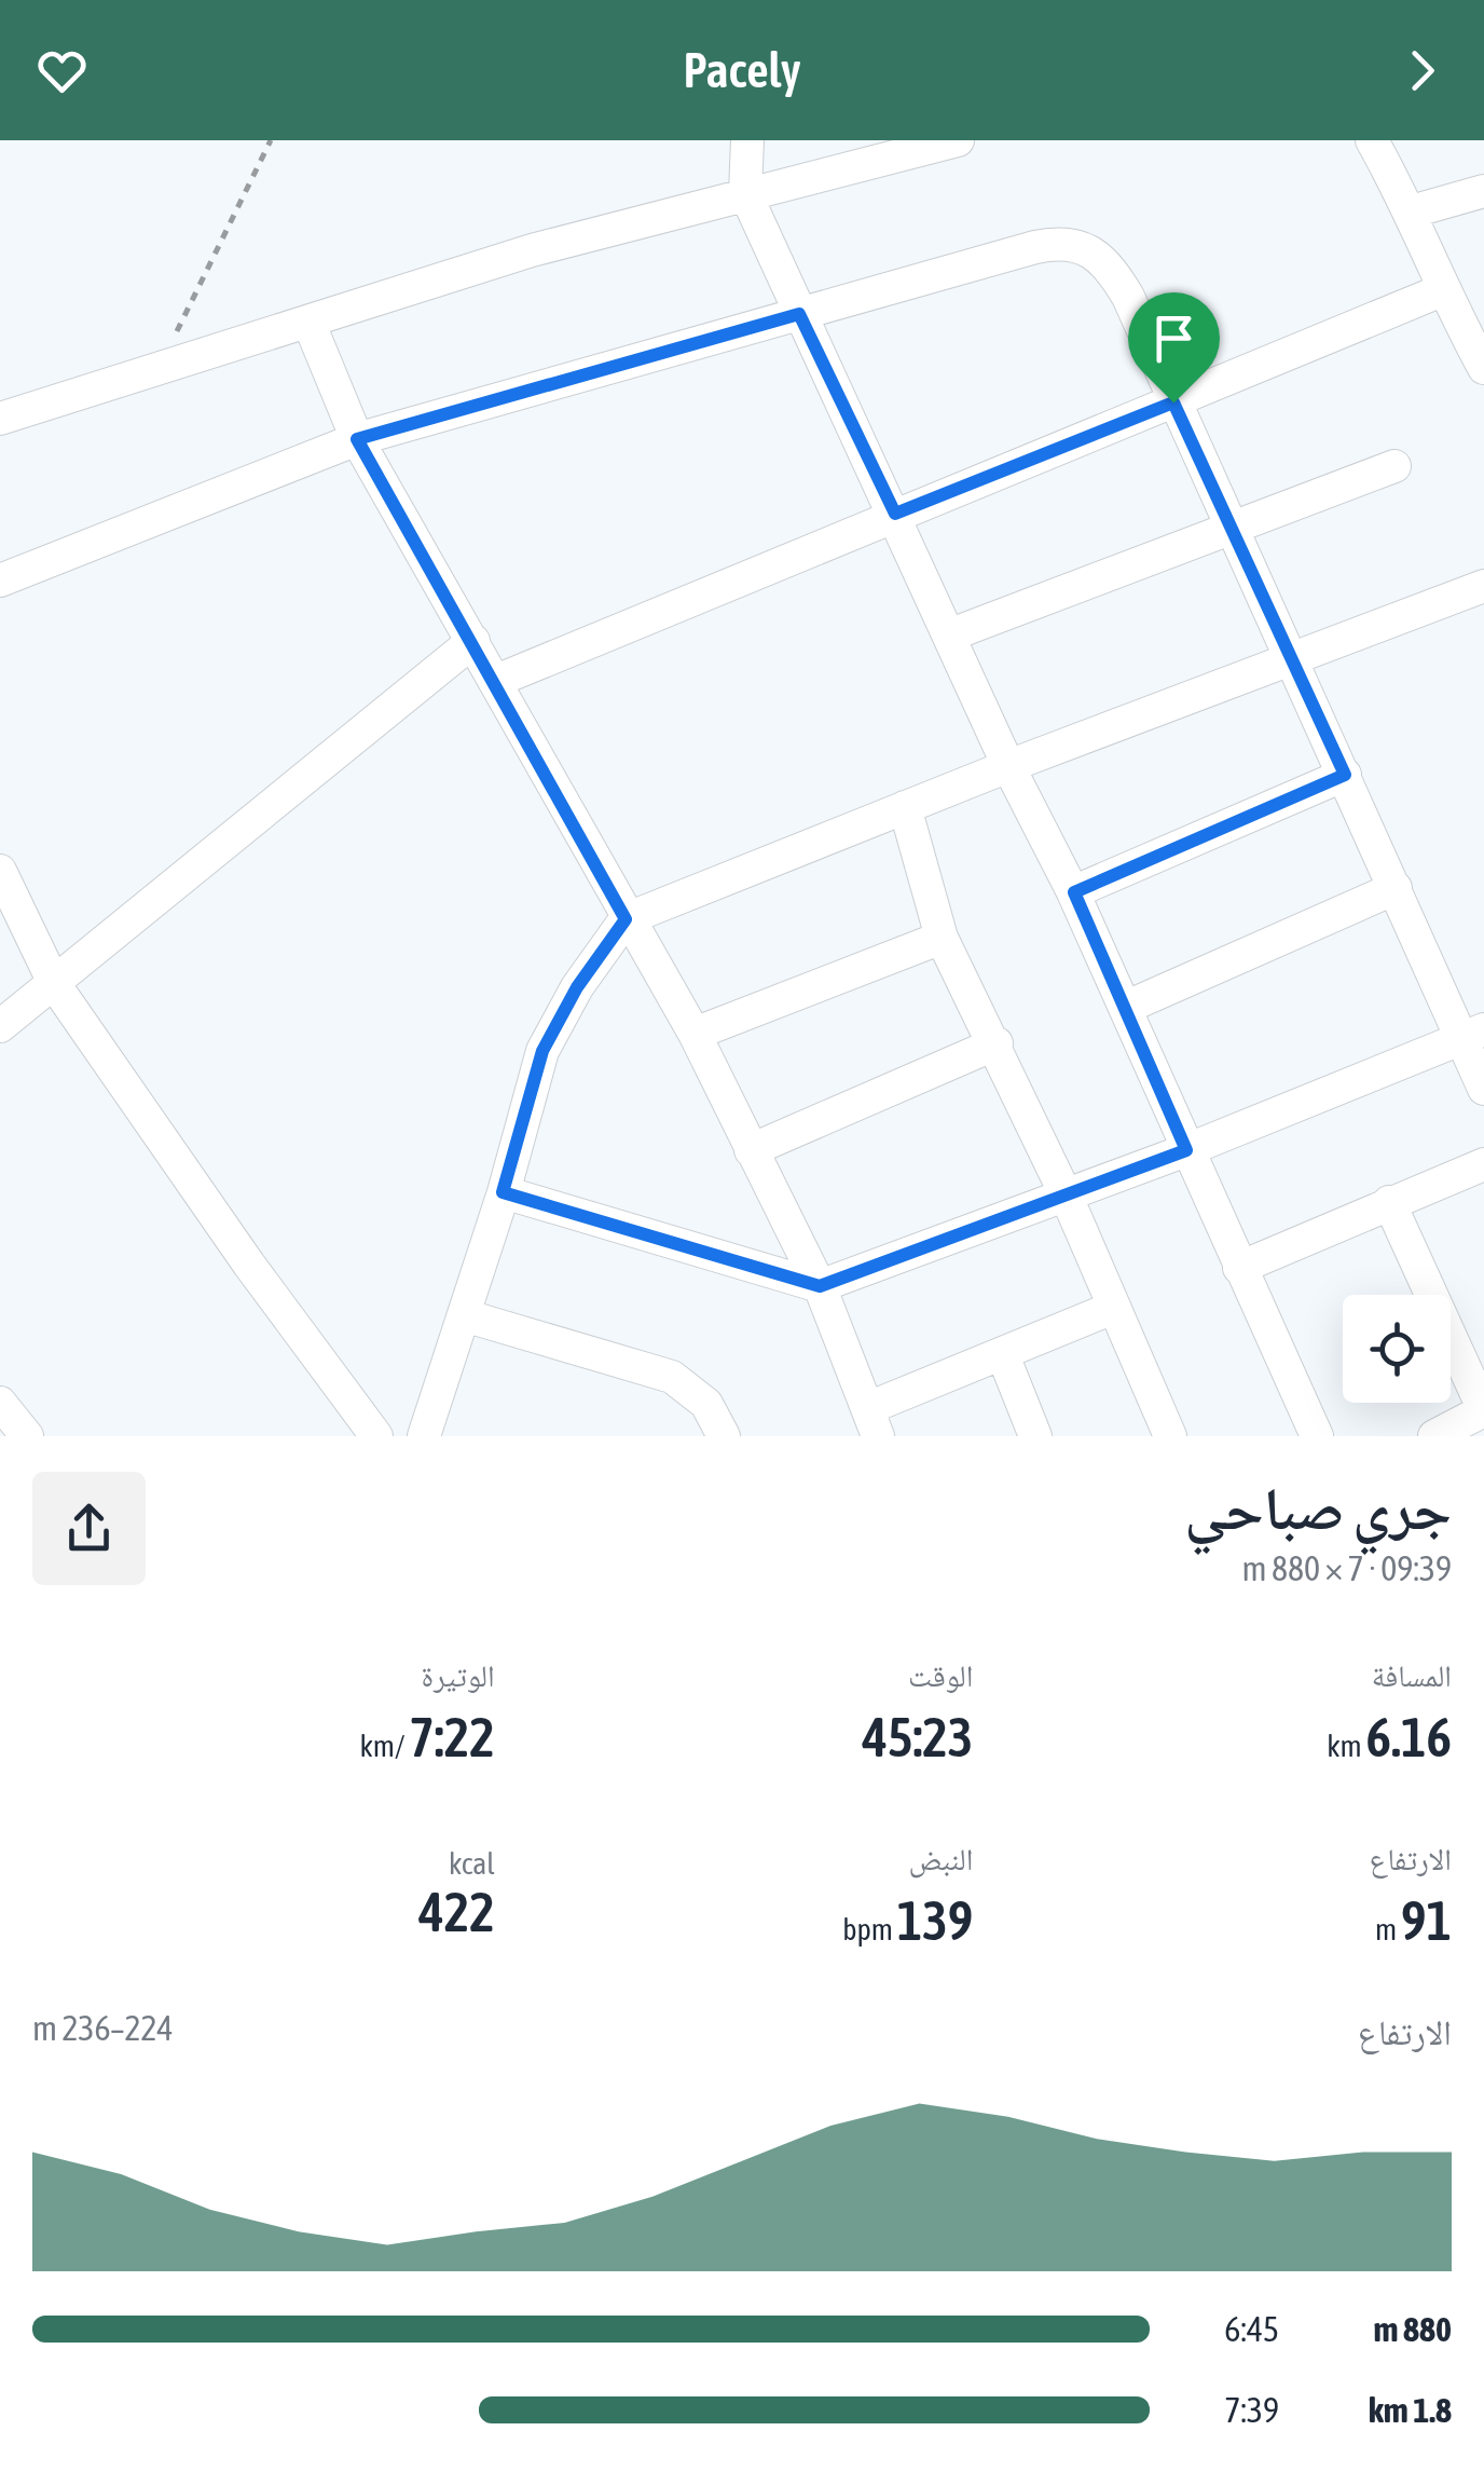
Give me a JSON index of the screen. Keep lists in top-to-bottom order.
{
  "page": {
    "header": "Pacely",
    "heading": ["جري صباحي", "09:39 · 7 × 880 m"],
    "stats": [
      ["المسافة", "6.16 km"],
      ["الوقت", "45:23"],
      ["الوتيرة", "7:22 /km"],
      ["الارتفاع", "91 m"],
      ["النبض", "139 bpm"],
      ["kcal", "422"]
    ],
    "chart": ["الارتفاع", "224–236 m"],
    "list": [
      {
        "name": "880 m",
        "note": "6:45"
      },
      {
        "name": "1.8 km",
        "note": "7:39"
      }
    ]
  }
}
